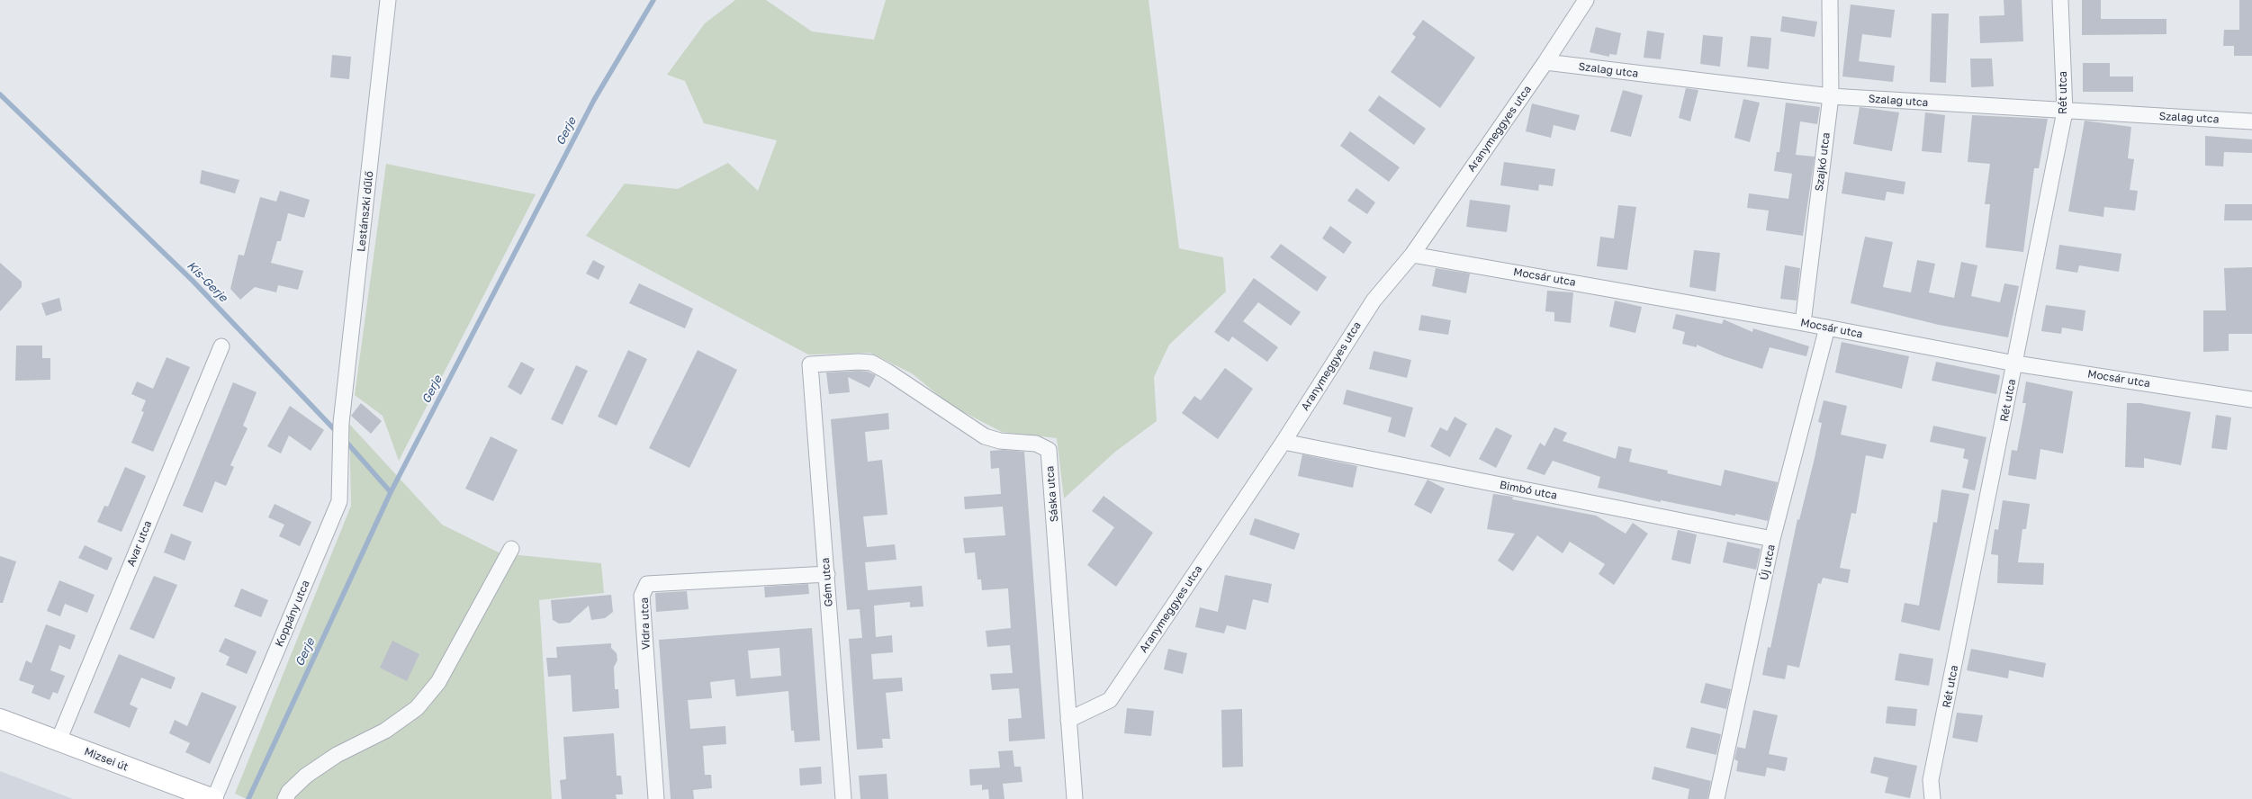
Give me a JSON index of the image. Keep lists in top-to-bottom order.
{
  "streets": {
    "main road": ["Mizsei út"],
    "street": [
      "Szalag utca",
      "Rét utca",
      "Aranymeggyes utca",
      "Szajkó utca",
      "Lestánszki dűlő",
      "Mocsár utca",
      "Bimbó utca",
      "Sáska utca",
      "Avar utca",
      "Új utca",
      "Gém utca",
      "Koppány utca",
      "Vidra utca"
    ]
  },
  "crossings": [
    ["Szalag utca", "Rét utca"],
    ["Szalag utca", "Aranymeggyes utca"],
    ["Szalag utca", "Szajkó utca"],
    ["Rét utca", "Mocsár utca"],
    ["Aranymeggyes utca", "Mocsár utca"],
    ["Aranymeggyes utca", "Bimbó utca"],
    ["Aranymeggyes utca", "Sáska utca"],
    ["Szajkó utca", "Mocsár utca"],
    ["Lestánszki dűlő", "Koppány utca"],
    ["Mocsár utca", "Új utca"],
    ["Bimbó utca", "Új utca"],
    ["Sáska utca", "Gém utca"],
    ["Avar utca", "Mizsei út"],
    ["Gém utca", "Vidra utca"],
    ["Koppány utca", "Mizsei út"]
  ],
  "water": ["Gerje", "Kis-Gerje"]
}
